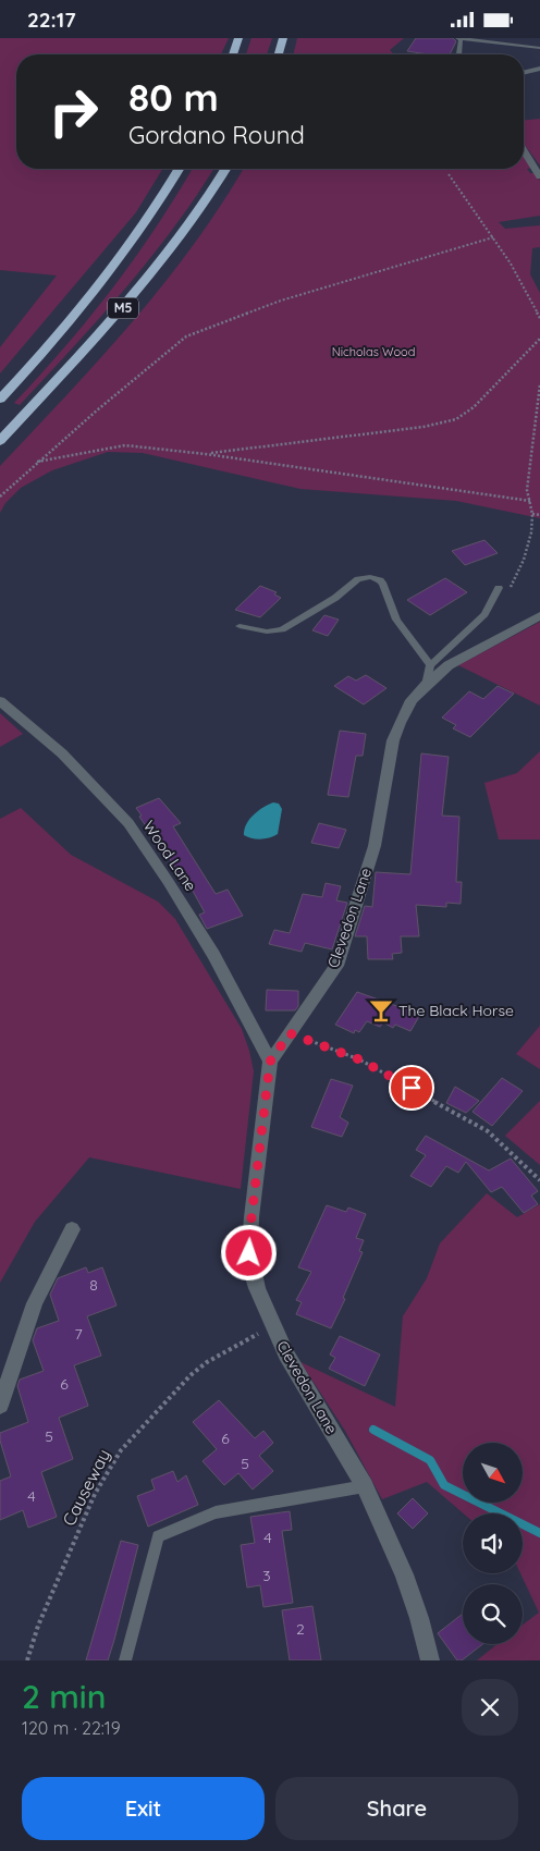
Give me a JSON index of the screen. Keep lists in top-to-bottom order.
{
  "streets": {
    "highway": ["M5"],
    "street": ["Wood Lane", "Clevedon Lane"],
    "path": ["Causeway"]
  },
  "crossings": [
    ["Wood Lane", "Clevedon Lane"],
    ["Clevedon Lane", "Causeway"]
  ],
  "parks": ["Nicholas Wood"],
  "places": {
    "bar": ["The Black Horse"]
  },
  "house_numbers": [
    "8",
    "7",
    "6",
    "5",
    "6",
    "5",
    "4",
    "4",
    "3",
    "2"
  ],
  "north": "bottom right",
  "page": {
    "status": "22:17",
    "turn": ["80 m", "Gordano Round"],
    "heading": ["2 min", "120 m · 22:19"],
    "buttons": ["Exit", "Share"]
  }
}
